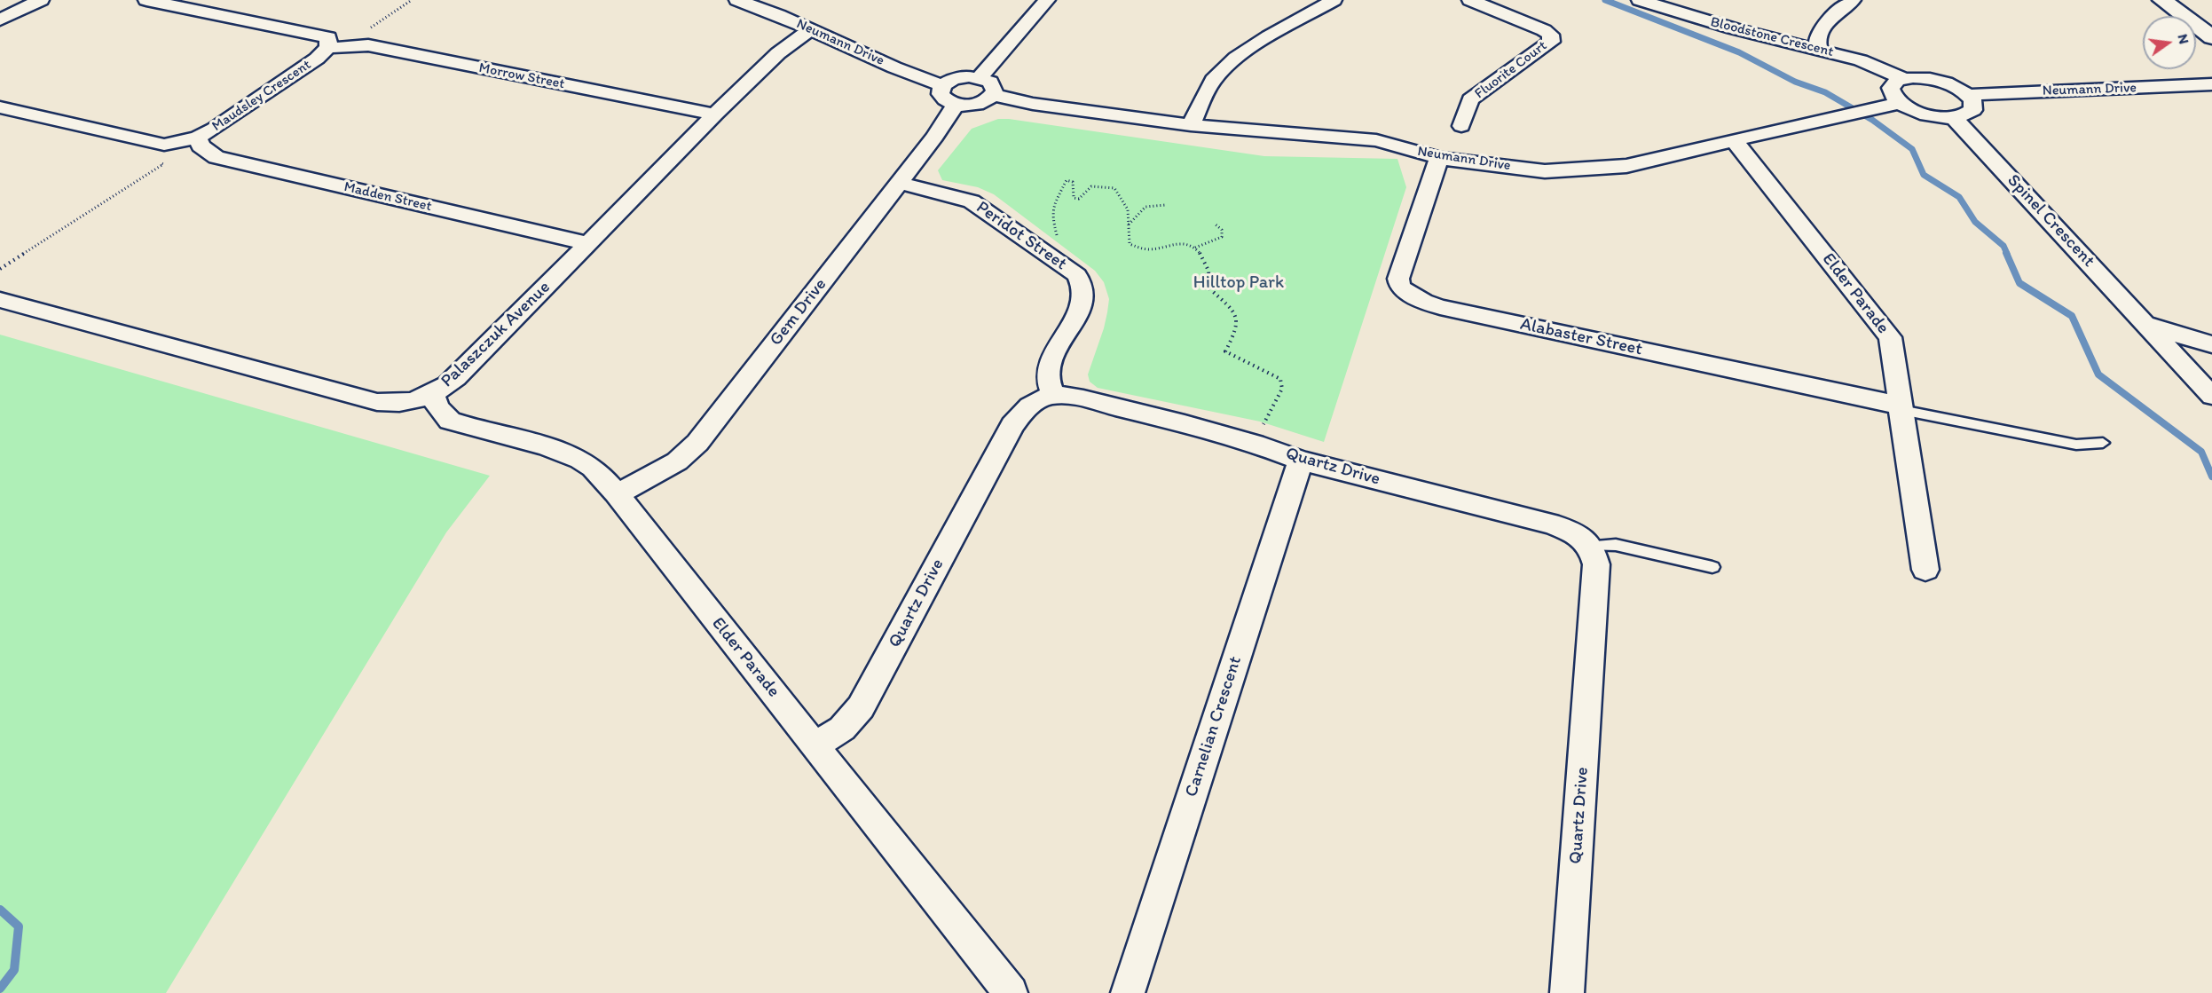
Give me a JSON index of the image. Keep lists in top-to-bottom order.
{
  "streets": {
    "street": [
      "Bloodstone Crescent",
      "Neumann Drive",
      "Fluorite Court",
      "Morrow Street",
      "Maudsley Crescent",
      "Madden Street",
      "Spinel Crescent",
      "Peridot Street",
      "Elder Parade",
      "Gem Drive",
      "Palaszczuk Avenue",
      "Alabaster Street",
      "Quartz Drive",
      "Carnelian Crescent"
    ]
  },
  "crossings": [
    ["Neumann Drive", "Elder Parade"],
    ["Neumann Drive", "Palaszczuk Avenue"],
    ["Neumann Drive", "Alabaster Street"],
    ["Morrow Street", "Maudsley Crescent"],
    ["Morrow Street", "Palaszczuk Avenue"],
    ["Maudsley Crescent", "Madden Street"],
    ["Madden Street", "Palaszczuk Avenue"],
    ["Peridot Street", "Gem Drive"],
    ["Peridot Street", "Quartz Drive"],
    ["Elder Parade", "Gem Drive"],
    ["Elder Parade", "Palaszczuk Avenue"],
    ["Elder Parade", "Alabaster Street"],
    ["Elder Parade", "Quartz Drive"],
    ["Quartz Drive", "Carnelian Crescent"]
  ],
  "parks": ["Hilltop Park"],
  "north": "right"
}
